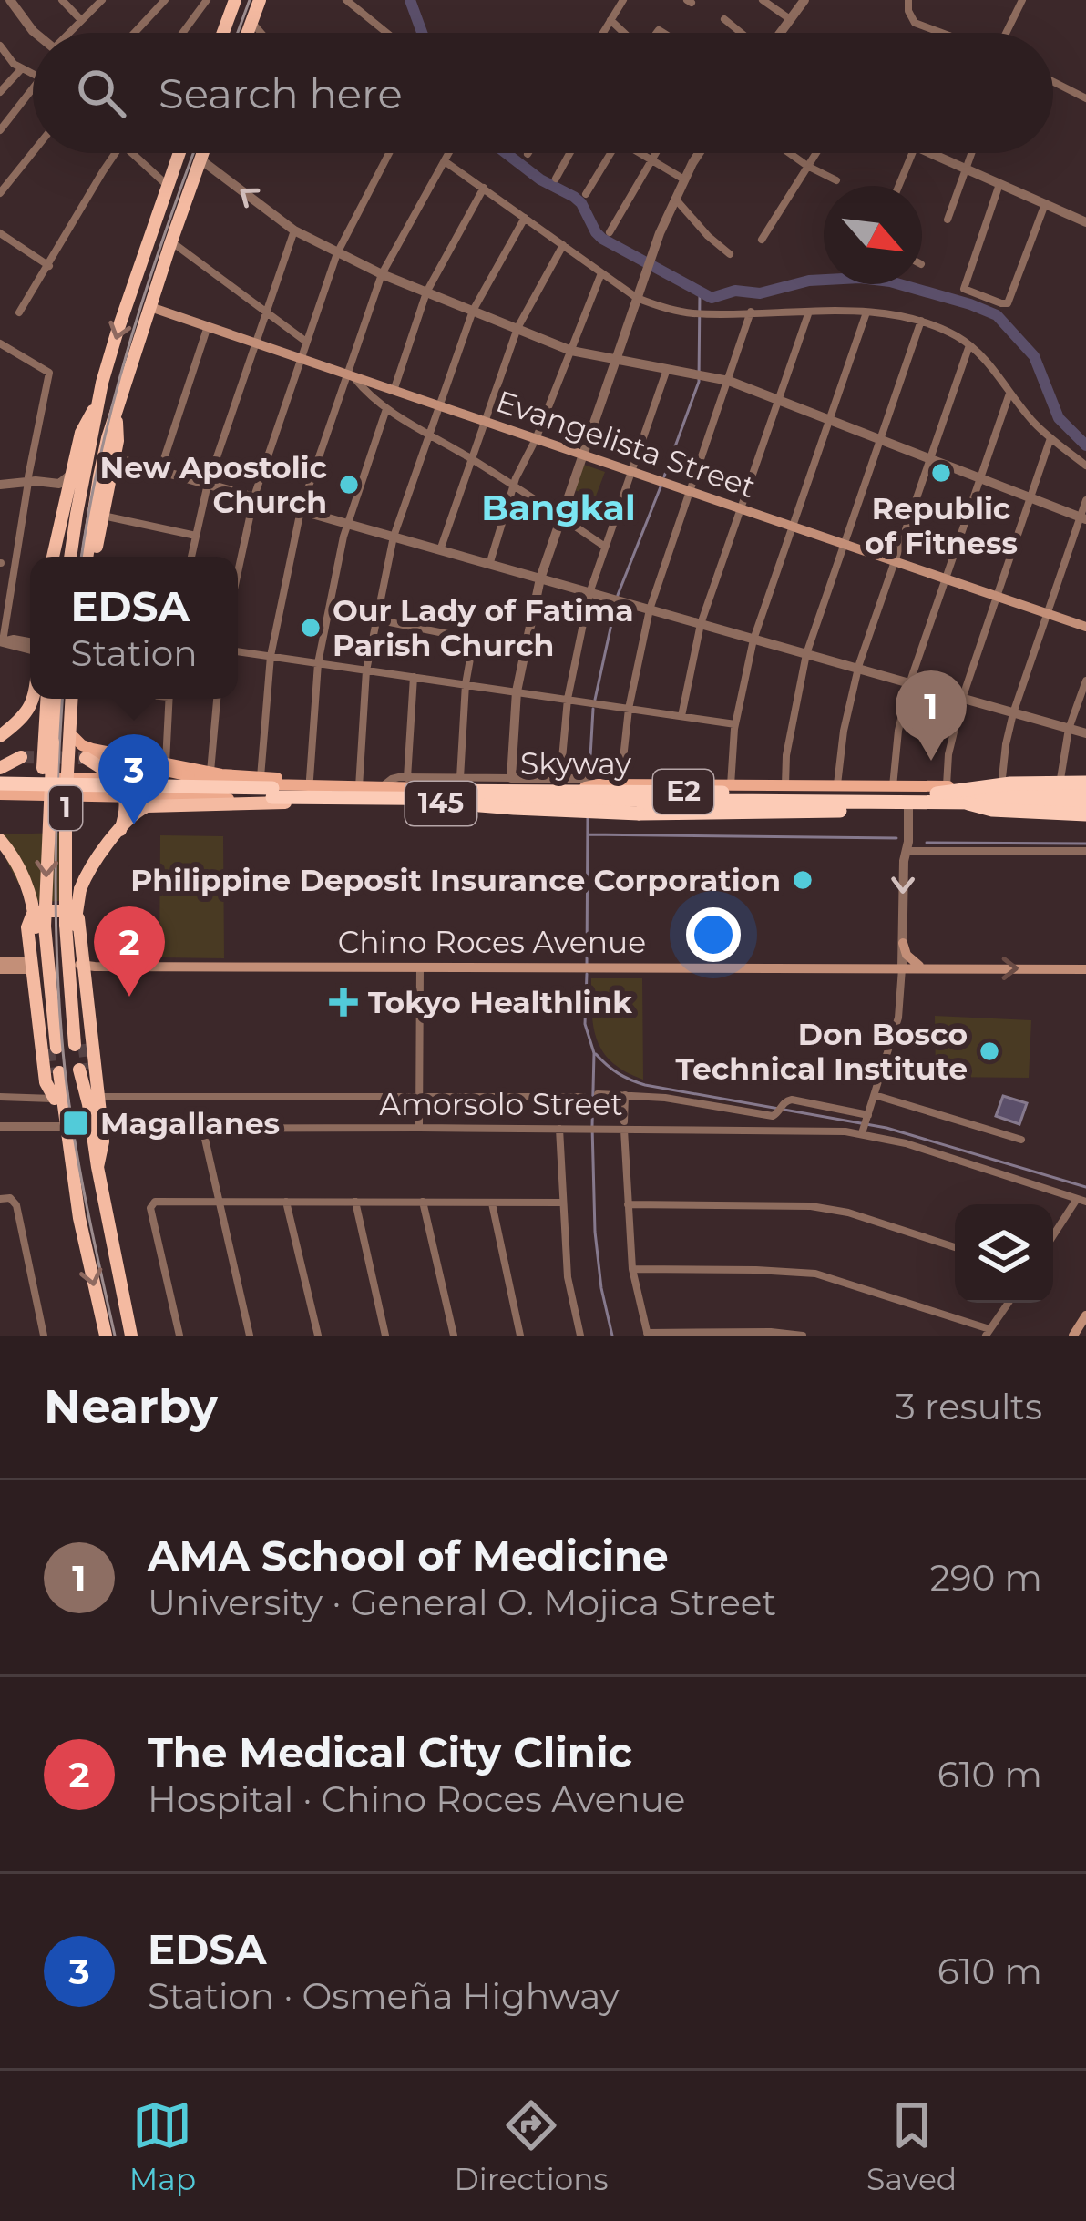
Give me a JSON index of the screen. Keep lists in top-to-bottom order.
{
  "streets": {
    "highway": ["Skyway", "E2", "1"],
    "main road": ["Evangelista Street", "145", "Chino Roces Avenue"],
    "street": ["Amorsolo Street"]
  },
  "crossings": [
    ["Skyway", "145"]
  ],
  "districts": ["Bangkal"],
  "places": {
    "other": [
      "Republic of Fitness",
      "New Apostolic Church",
      "Our Lady of Fatima Parish Church",
      "Philippine Deposit Insurance Corporation",
      "Don Bosco Technical Institute"
    ],
    "health": ["Tokyo Healthlink"],
    "transit": ["Magallanes"]
  },
  "north": "bottom right",
  "page": {
    "search": "Search here",
    "popup": ["EDSA", "Station"],
    "pins": ["1", "3", "2"],
    "heading": ["Nearby", "3 results"],
    "list": [
      {
        "mark": "1",
        "name": "AMA School of Medicine",
        "note": "University · General O. Mojica Street",
        "value": "290 m"
      },
      {
        "mark": "2",
        "name": "The Medical City Clinic",
        "note": "Hospital · Chino Roces Avenue",
        "value": "610 m"
      },
      {
        "mark": "3",
        "name": "EDSA",
        "note": "Station · Osmeña Highway",
        "value": "610 m"
      }
    ],
    "nav": ["Map", "Directions", "Saved"]
  }
}
